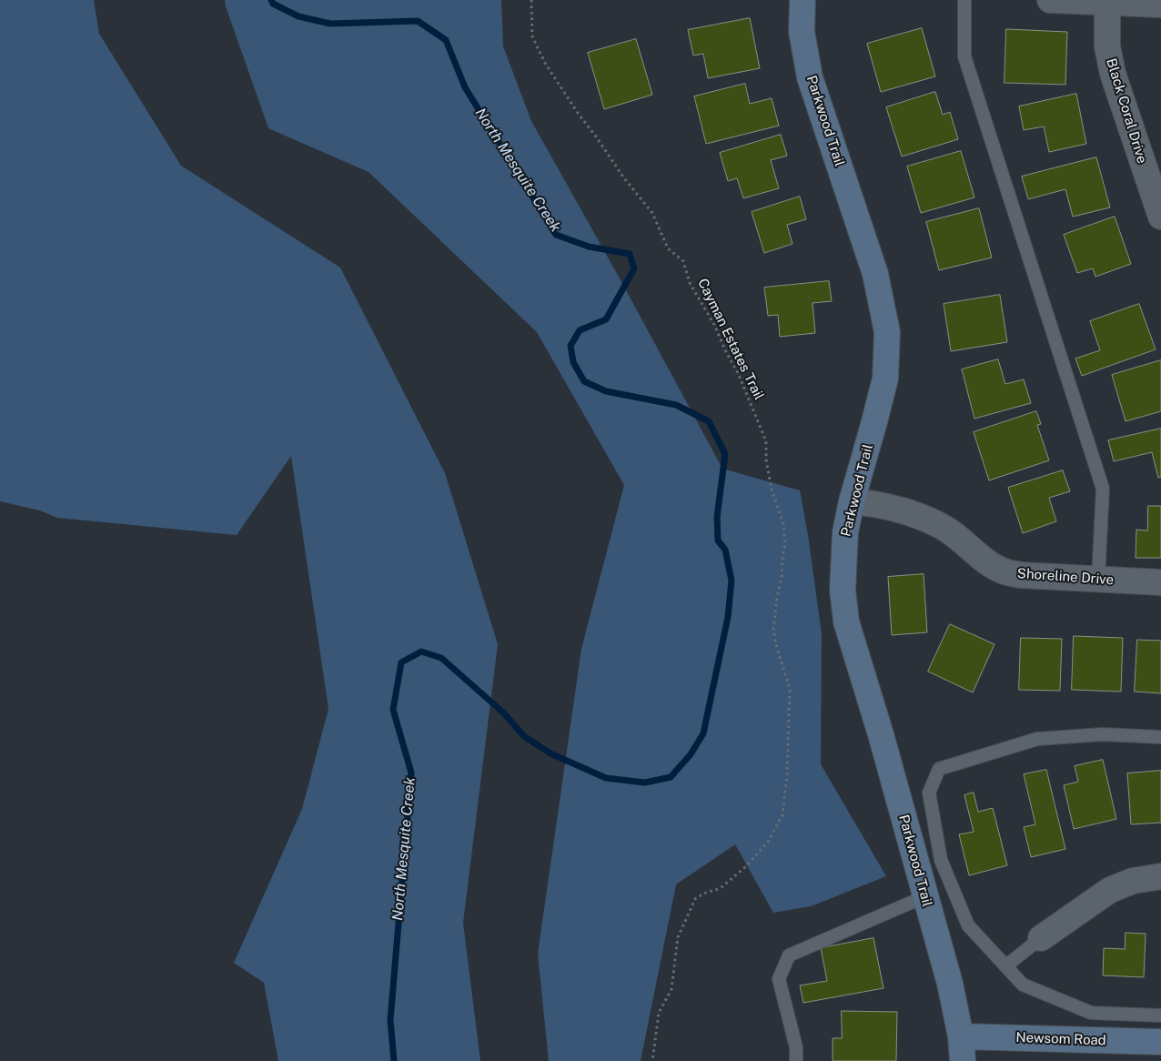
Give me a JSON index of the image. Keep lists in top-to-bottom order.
{
  "streets": {
    "street": [
      "Black Coral Drive",
      "Parkwood Trail",
      "Shoreline Drive",
      "Newsom Road"
    ],
    "path": ["Cayman Estates Trail"]
  },
  "crossings": [
    ["Parkwood Trail", "Shoreline Drive"],
    ["Parkwood Trail", "Newsom Road"]
  ],
  "water": ["North Mesquite Creek"]
}
